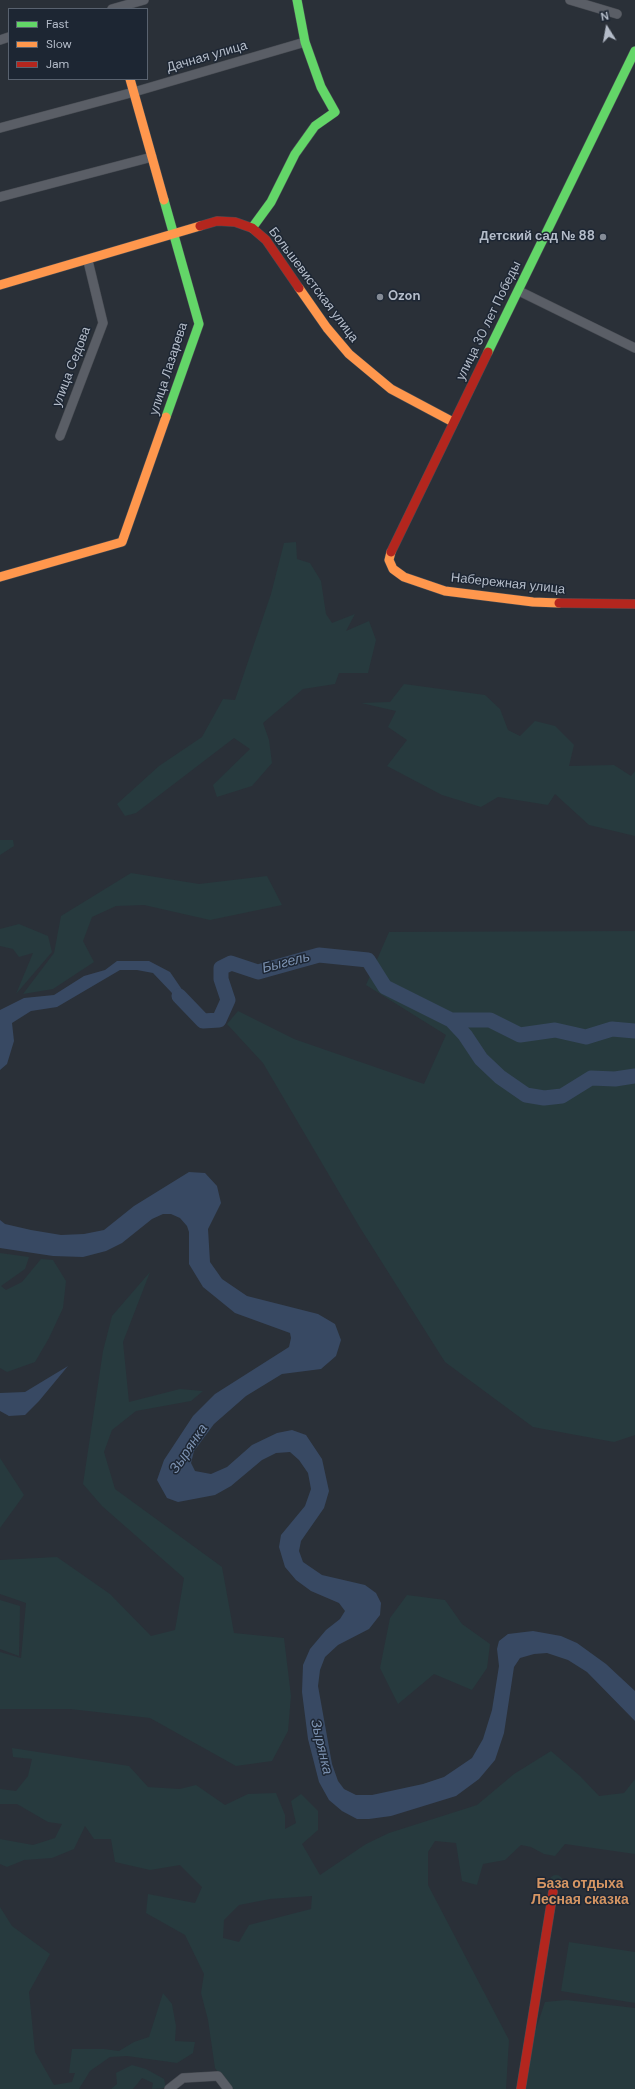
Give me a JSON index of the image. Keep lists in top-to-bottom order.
{
  "streets": {
    "street": [
      "Дачная улица",
      "Большевистская улица",
      "улица 30 лет Победы",
      "улица Седова",
      "улица Лазарева",
      "Набережная улица"
    ]
  },
  "crossings": [
    ["Дачная улица", "Большевистская улица"],
    ["Дачная улица", "улица Лазарева"],
    ["Большевистская улица", "улица 30 лет Победы"],
    ["Большевистская улица", "улица Седова"],
    ["Большевистская улица", "улица Лазарева"],
    ["улица 30 лет Победы", "Набережная улица"]
  ],
  "districts": ["База отдыха Лесная сказка"],
  "water": ["Быгель", "Зырянка"],
  "places": ["Детский сад № 88", "Ozon"],
  "legend": ["Fast", "Slow", "Jam"],
  "north": "top"
}
